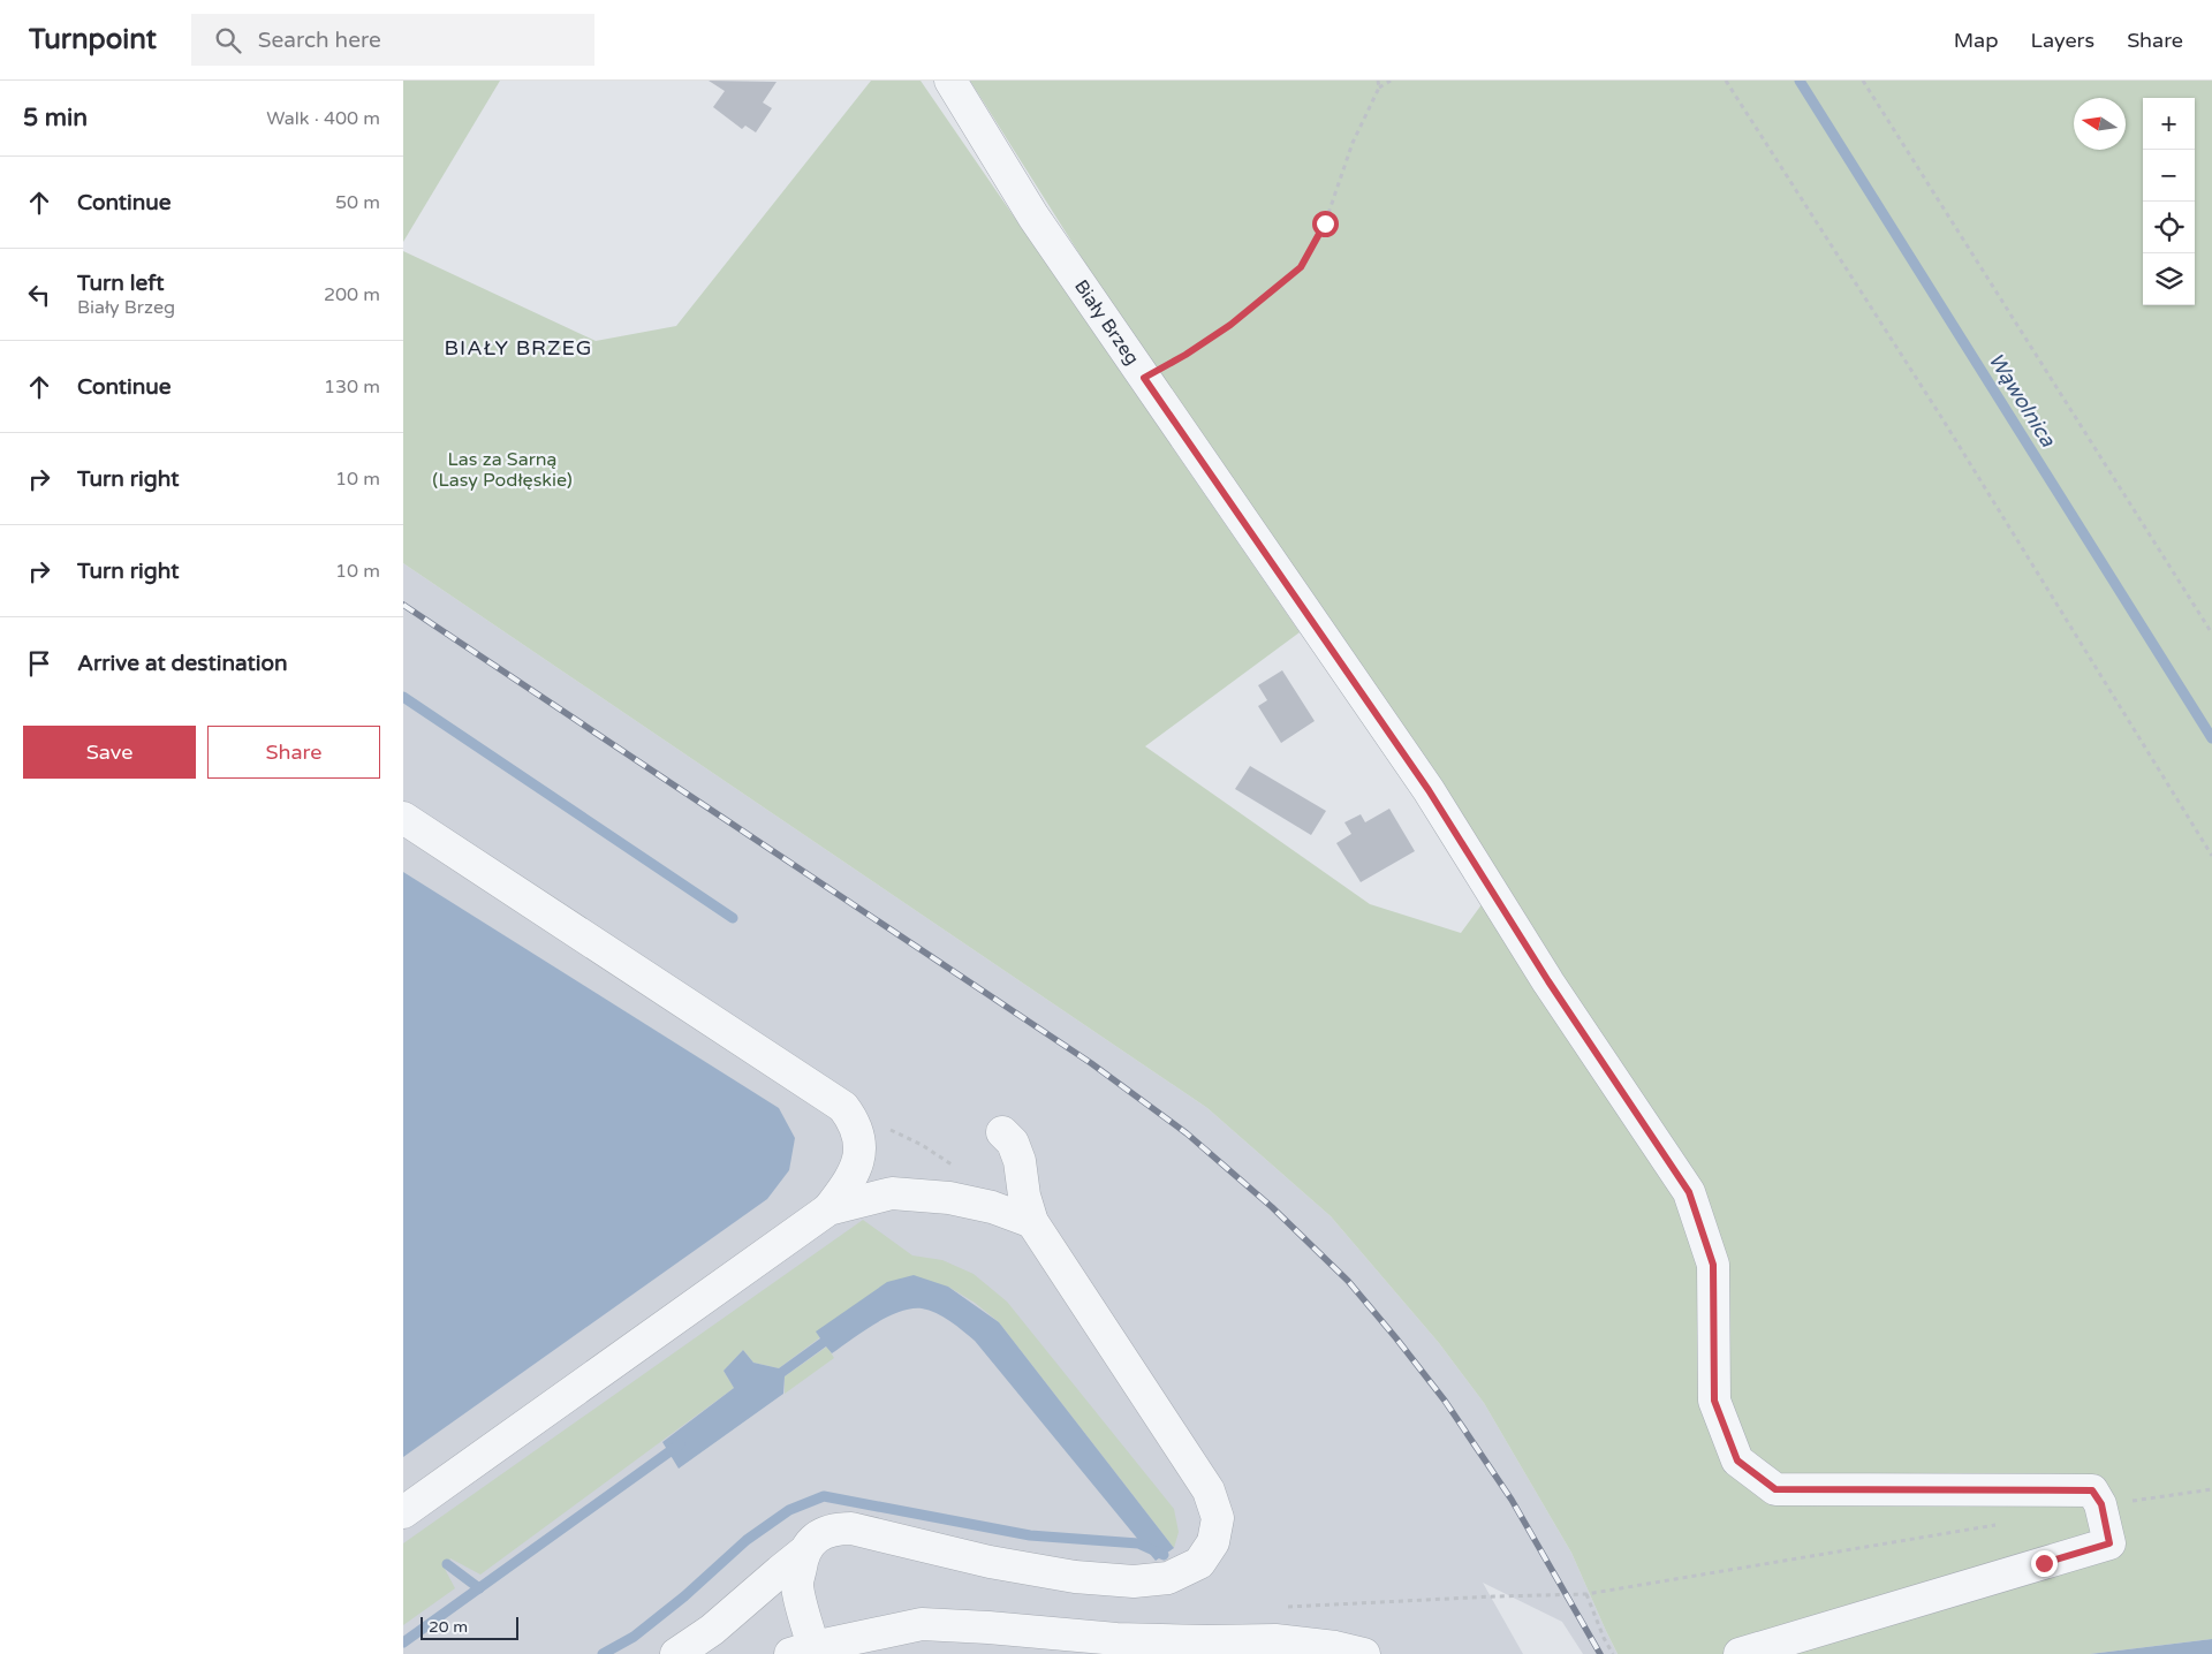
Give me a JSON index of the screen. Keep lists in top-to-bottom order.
{
  "streets": {
    "lane": ["Biały Brzeg"]
  },
  "districts": ["BIAŁY BRZEG"],
  "water": ["Wąwolnica"],
  "parks": ["Las za Sarną (Lasy Podłęskie)"],
  "scale_bar": "20 m",
  "north": "left",
  "page": {
    "header": "Turnpoint",
    "search": "Search here",
    "nav": ["Map", "Layers", "Share"],
    "heading": ["5 min", "Walk · 400 m"],
    "map_buttons": ["+", "−"],
    "list": [
      ["Continue", "50 m"],
      ["Turn left", "Biały Brzeg", "200 m"],
      ["Continue", "130 m"],
      ["Turn right", "10 m"],
      ["Turn right", "10 m"],
      "Arrive at destination"
    ],
    "buttons": ["Save", "Share"],
    "scale": "20 m"
  }
}
